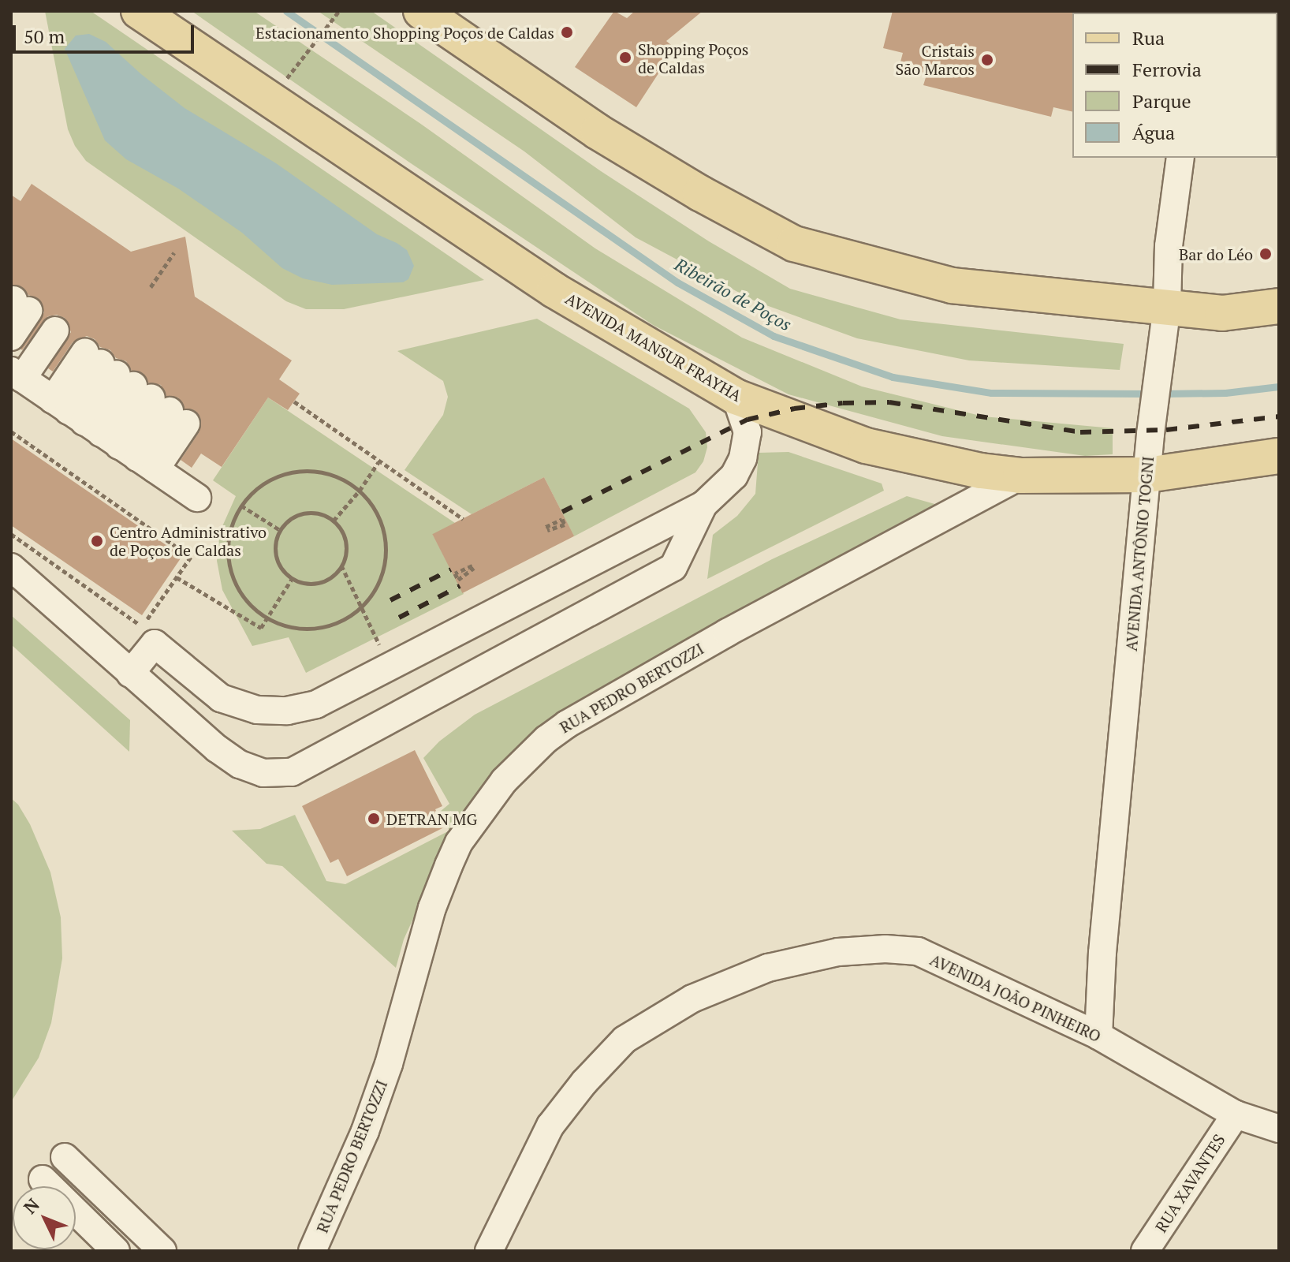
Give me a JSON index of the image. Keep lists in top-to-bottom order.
{
  "streets": {
    "main road": ["AVENIDA MANSUR FRAYHA"],
    "street": [
      "AVENIDA ANTÔNIO TOGNI",
      "RUA PEDRO BERTOZZI",
      "AVENIDA JOÃO PINHEIRO",
      "RUA XAVANTES"
    ]
  },
  "crossings": [
    ["AVENIDA MANSUR FRAYHA", "AVENIDA ANTÔNIO TOGNI"],
    ["AVENIDA MANSUR FRAYHA", "RUA PEDRO BERTOZZI"],
    ["AVENIDA ANTÔNIO TOGNI", "AVENIDA JOÃO PINHEIRO"],
    ["AVENIDA JOÃO PINHEIRO", "RUA XAVANTES"]
  ],
  "water": ["Ribeirão de Poços"],
  "places": [
    "Estacionamento Shopping Poços de Caldas",
    "Shopping Poços de Caldas",
    "Cristais São Marcos",
    "Bar do Léo",
    "Centro Administrativo de Poços de Caldas",
    "DETRAN MG"
  ],
  "legend": [
    "Rua",
    "Ferrovia",
    "Parque",
    "Água"
  ],
  "scale_bar": "50 m",
  "north": "top left"
}
